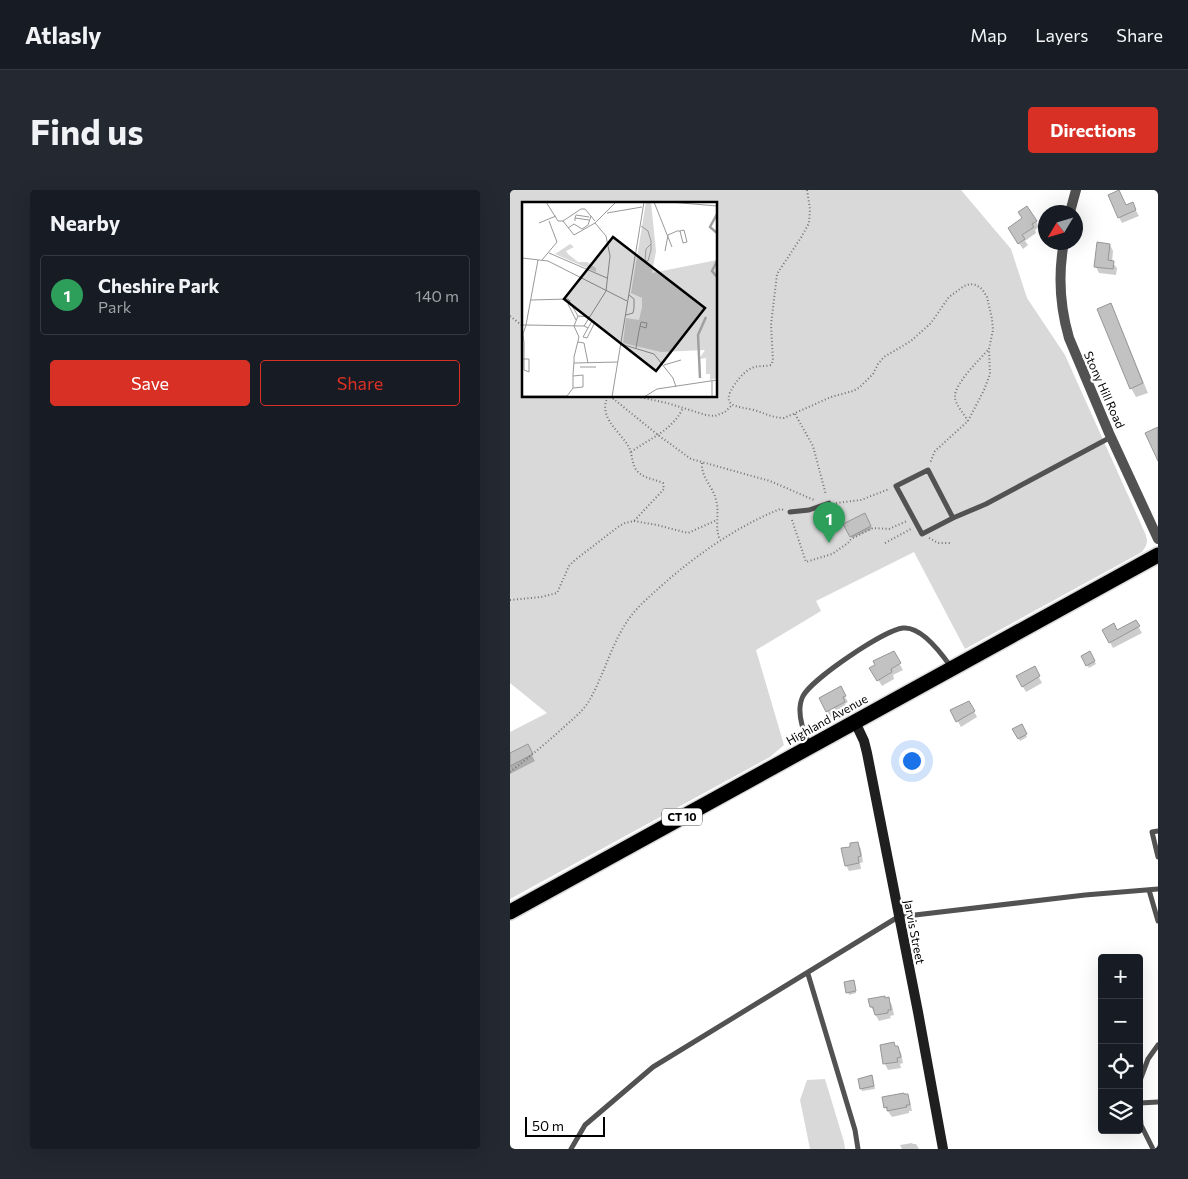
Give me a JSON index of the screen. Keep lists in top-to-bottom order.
{
  "streets": {
    "highway": ["Highland Avenue", "CT 10"],
    "street": ["Stony Hill Road", "Jarvis Street"]
  },
  "crossings": [
    ["Highland Avenue", "Jarvis Street"]
  ],
  "scale_bar": "50 m",
  "north": "bottom left",
  "page": {
    "header": "Atlasly",
    "nav": ["Map", "Layers", "Share"],
    "buttons": [
      "Directions",
      ["Save", "Share"]
    ],
    "title": "Find us",
    "heading": "Nearby",
    "list": [
      {
        "mark": "1",
        "name": "Cheshire Park",
        "note": "Park",
        "value": "140 m"
      }
    ],
    "pins": "1",
    "map_buttons": ["+", "−"],
    "scale": "50 m"
  }
}
